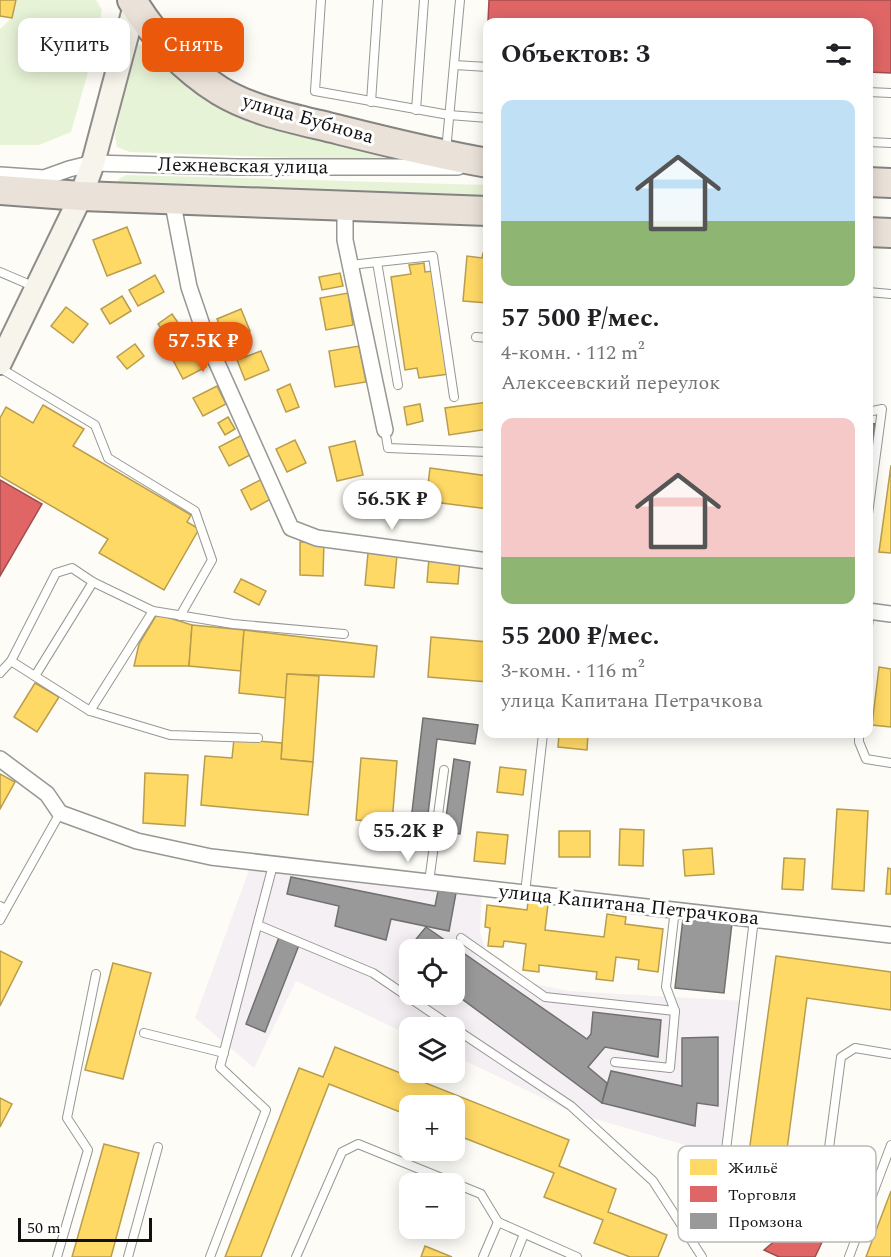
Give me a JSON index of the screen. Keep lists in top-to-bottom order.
{
  "streets": {
    "highway": ["улица Бубнова", "Лежневская улица"],
    "street": ["улица Капитана Петрачкова"]
  },
  "legend": ["Жильё", "Торговля", "Промзона"],
  "scale_bar": "50 m",
  "page": {
    "chip": ["Купить", "Снять"],
    "heading": "Объектов: 3",
    "list": [
      {
        "name": "57 500 ₽/мес.",
        "note": "4-комн. · 112 m² · Алексеевский переулок"
      },
      {
        "name": "55 200 ₽/мес.",
        "note": "3-комн. · 116 m² · улица Капитана Петрачкова"
      }
    ],
    "price": ["57.5K ₽", "56.5K ₽", "55.2K ₽"],
    "map_buttons": ["+", "−"],
    "scale": "50 m"
  }
}
